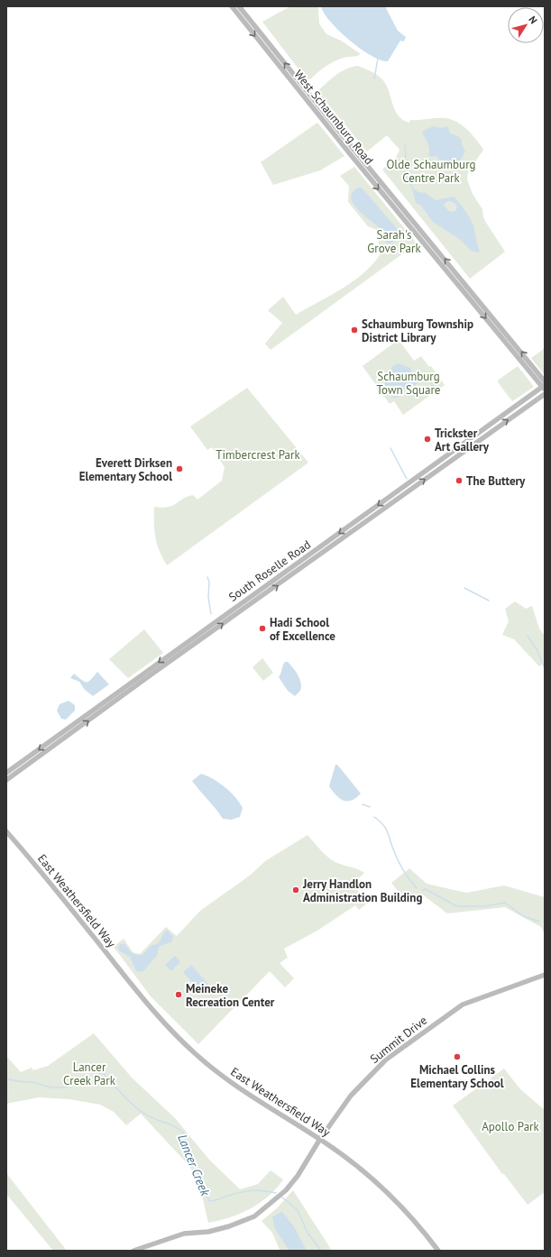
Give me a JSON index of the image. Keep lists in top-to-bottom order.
{
  "streets": {
    "main road": [
      "West Schaumburg Road",
      "South Roselle Road",
      "East Weathersfield Way",
      "Summit Drive"
    ]
  },
  "crossings": [
    ["West Schaumburg Road", "South Roselle Road"],
    ["East Weathersfield Way", "Summit Drive"]
  ],
  "water": ["Lancer Creek"],
  "parks": [
    "Olde Schaumburg Centre Park",
    "Sarah's Grove Park",
    "Schaumburg Town Square",
    "Timbercrest Park",
    "Lancer Creek Park",
    "Apollo Park"
  ],
  "places": [
    "Schaumburg Township District Library",
    "Trickster Art Gallery",
    "Everett Dirksen Elementary School",
    "The Buttery",
    "Hadi School of Excellence",
    "Jerry Handlon Administration Building",
    "Meineke Recreation Center",
    "Michael Collins Elementary School"
  ],
  "north": "top right"
}
